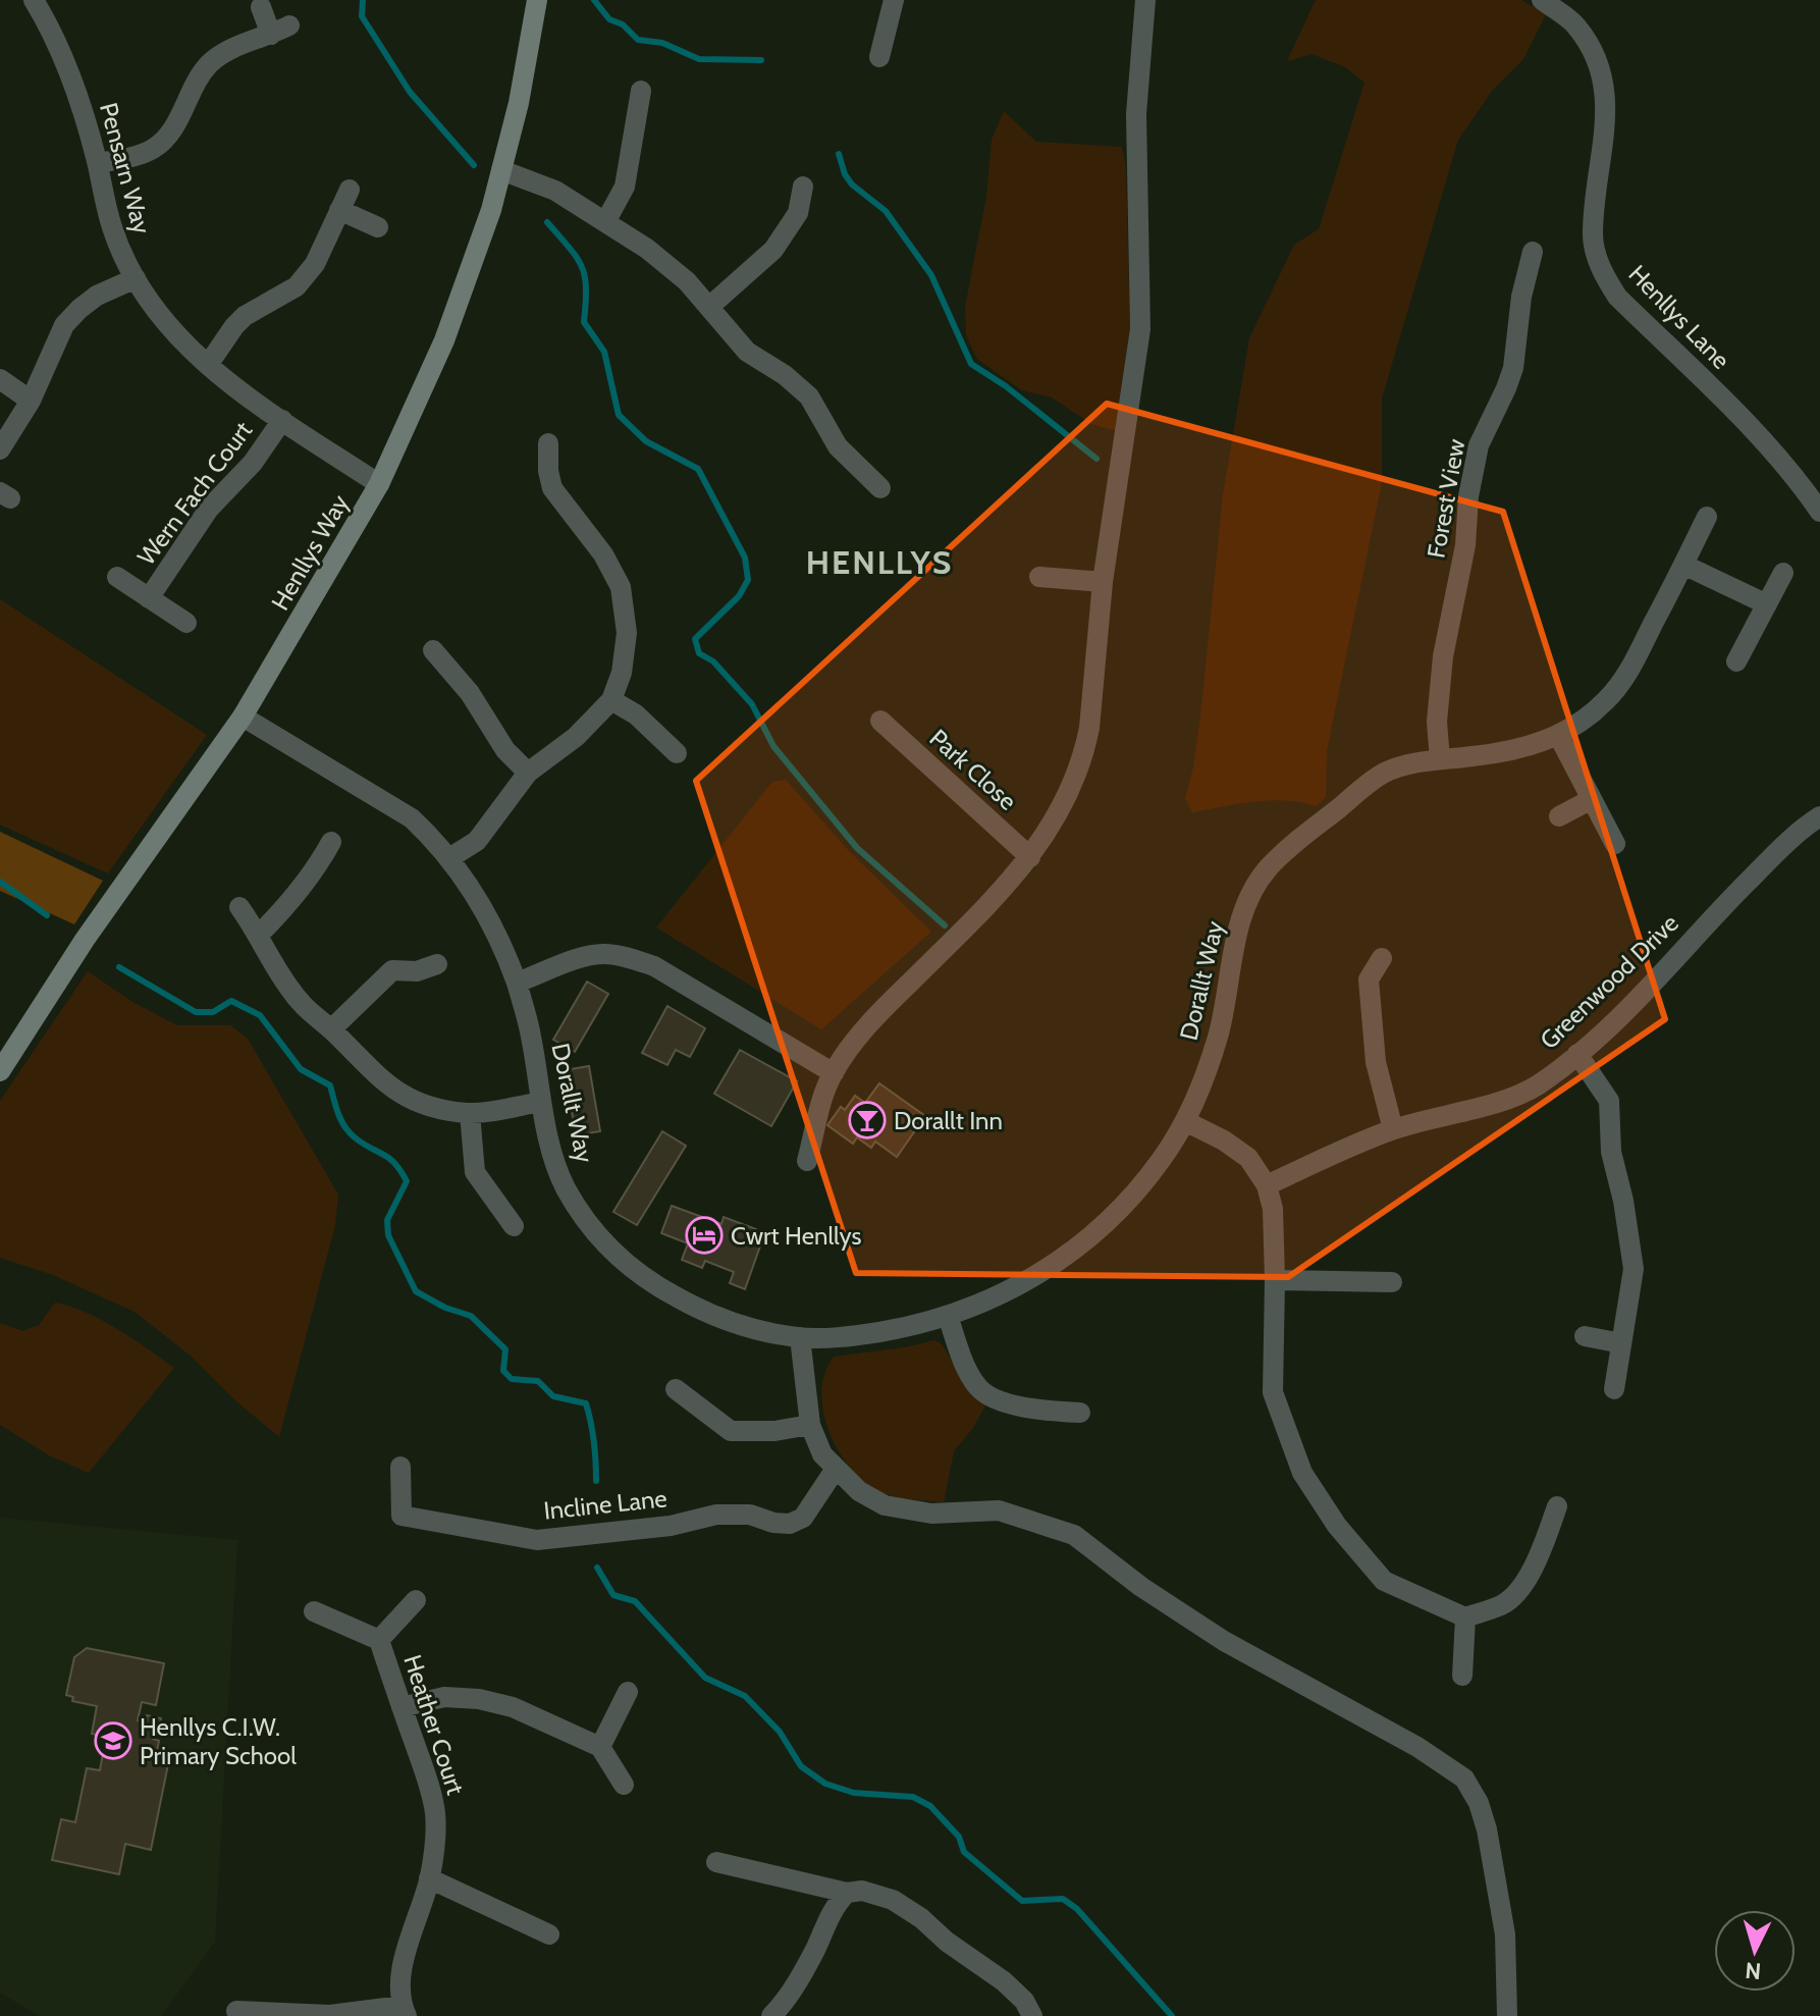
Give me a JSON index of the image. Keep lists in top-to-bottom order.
{
  "streets": {
    "street": [
      "Pensarn Way",
      "Henllys Lane",
      "Wern Fach Court",
      "Forest View",
      "Henllys Way",
      "Park Close",
      "Dorallt Way",
      "Greenwood Drive",
      "Incline Lane",
      "Heather Court"
    ]
  },
  "crossings": [
    ["Pensarn Way", "Wern Fach Court"],
    ["Pensarn Way", "Henllys Way"],
    ["Forest View", "Dorallt Way"],
    ["Henllys Way", "Dorallt Way"]
  ],
  "districts": ["HENLLYS"],
  "places": {
    "bar": ["Dorallt Inn"],
    "hotel": ["Cwrt Henllys"],
    "school or university": ["Henllys C.I.W. Primary School"]
  },
  "north": "bottom"
}
